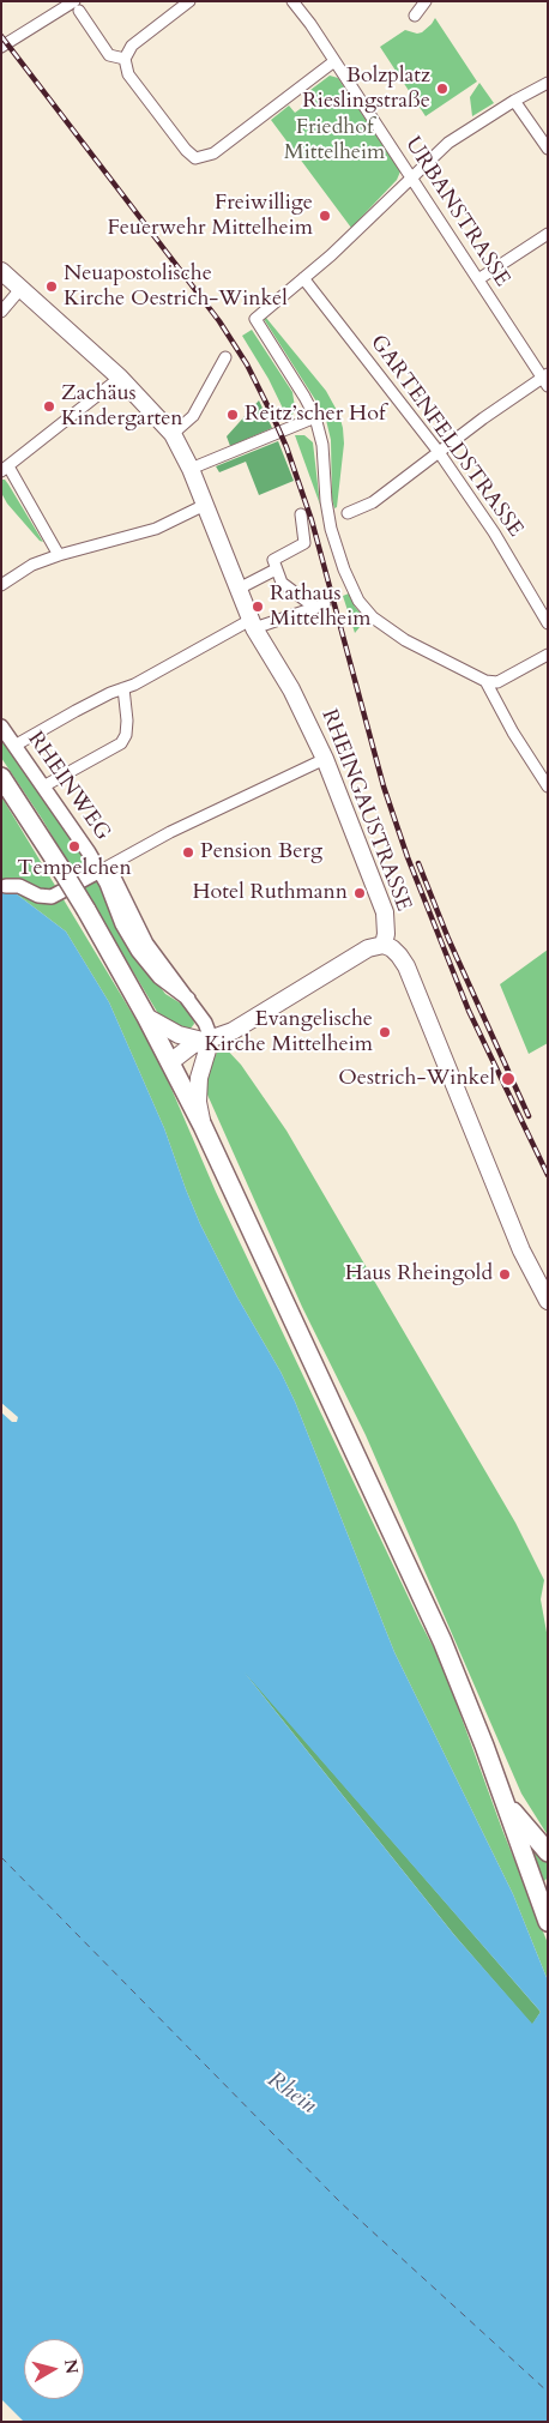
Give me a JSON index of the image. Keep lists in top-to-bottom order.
{
  "streets": {
    "main road": ["RHEINGAUSTRASSE"],
    "street": ["URBANSTRASSE", "GARTENFELDSTRASSE", "RHEINWEG"]
  },
  "water": ["Rhein"],
  "parks": ["Friedhof Mittelheim"],
  "places": [
    "Bolzplatz Rieslingstraße",
    "Freiwillige Feuerwehr Mittelheim",
    "Neuapostolische Kirche Oestrich-Winkel",
    "Zachäus Kindergarten",
    "Reitz’scher Hof",
    "Rathaus Mittelheim",
    "Tempelchen",
    "Pension Berg",
    "Hotel Ruthmann",
    "Evangelische Kirche Mittelheim",
    "Oestrich-Winkel",
    "Haus Rheingold"
  ],
  "north": "right"
}
